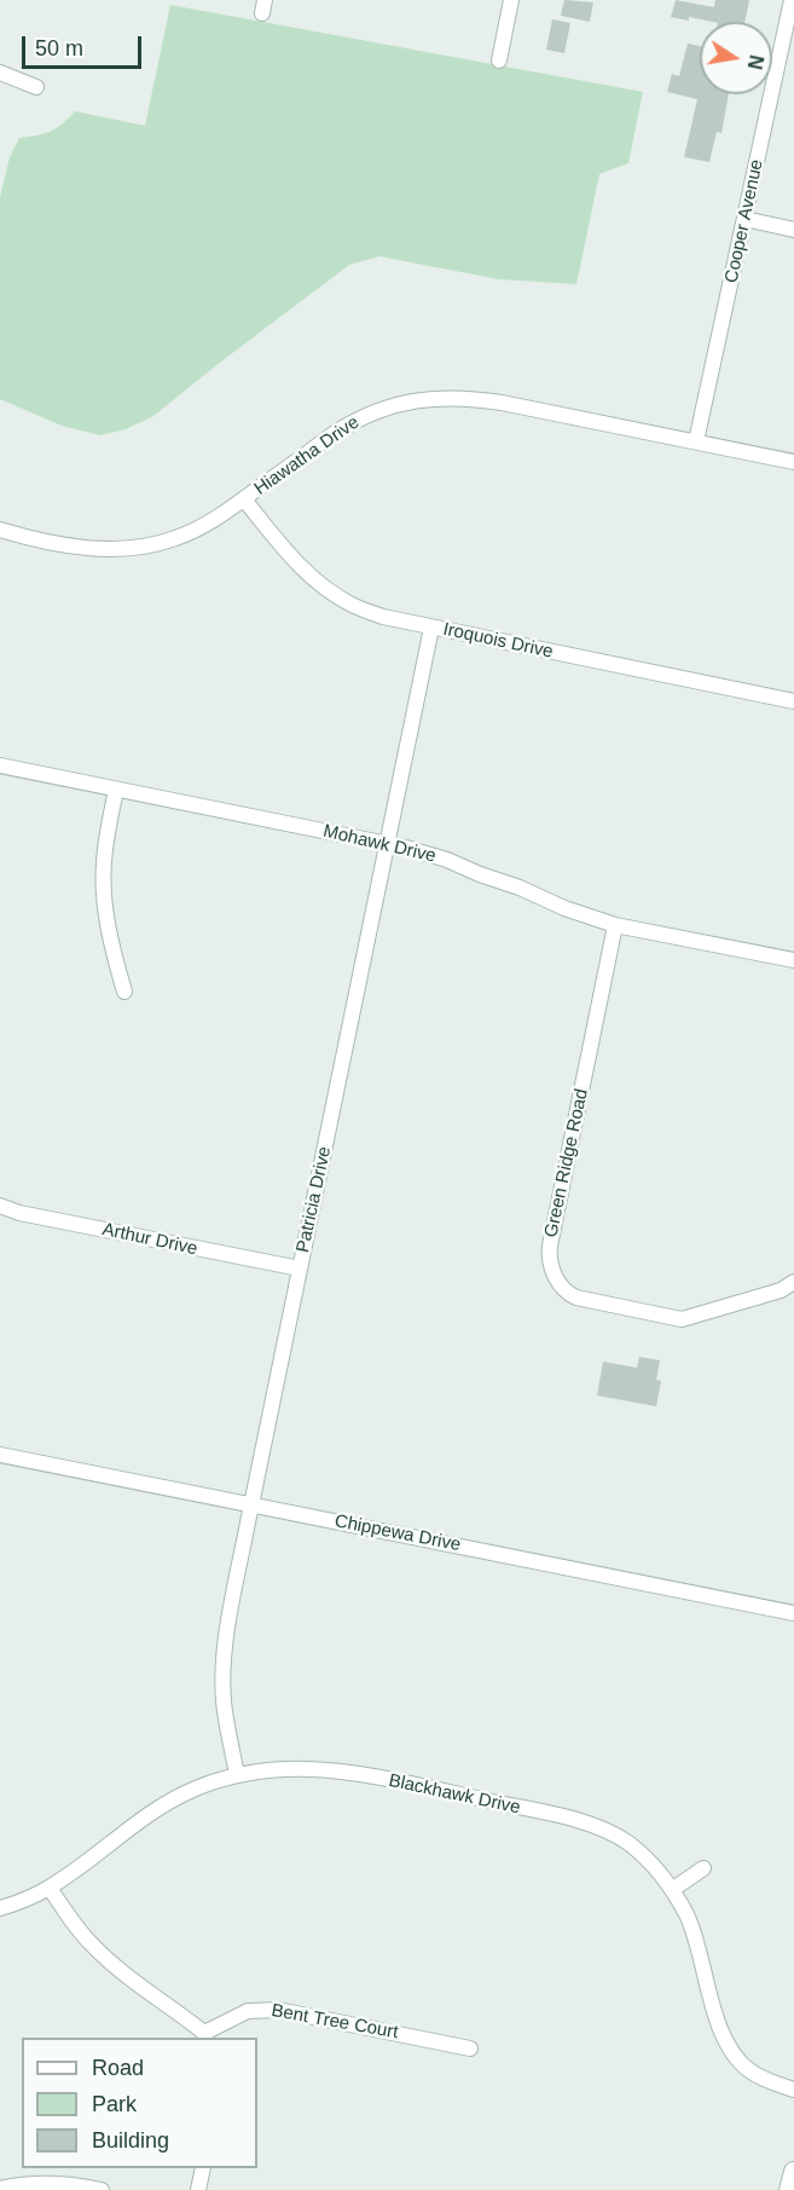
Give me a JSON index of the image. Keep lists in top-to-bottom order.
{
  "streets": {
    "street": [
      "Cooper Avenue",
      "Hiawatha Drive",
      "Iroquois Drive",
      "Mohawk Drive",
      "Green Ridge Road",
      "Patricia Drive",
      "Arthur Drive",
      "Chippewa Drive",
      "Blackhawk Drive",
      "Bent Tree Court"
    ]
  },
  "crossings": [
    ["Cooper Avenue", "Hiawatha Drive"],
    ["Hiawatha Drive", "Iroquois Drive"],
    ["Iroquois Drive", "Patricia Drive"],
    ["Mohawk Drive", "Green Ridge Road"],
    ["Mohawk Drive", "Patricia Drive"],
    ["Patricia Drive", "Arthur Drive"],
    ["Patricia Drive", "Chippewa Drive"],
    ["Patricia Drive", "Blackhawk Drive"]
  ],
  "legend": ["Road", "Park", "Building"],
  "scale_bar": "50 m",
  "north": "right"
}
